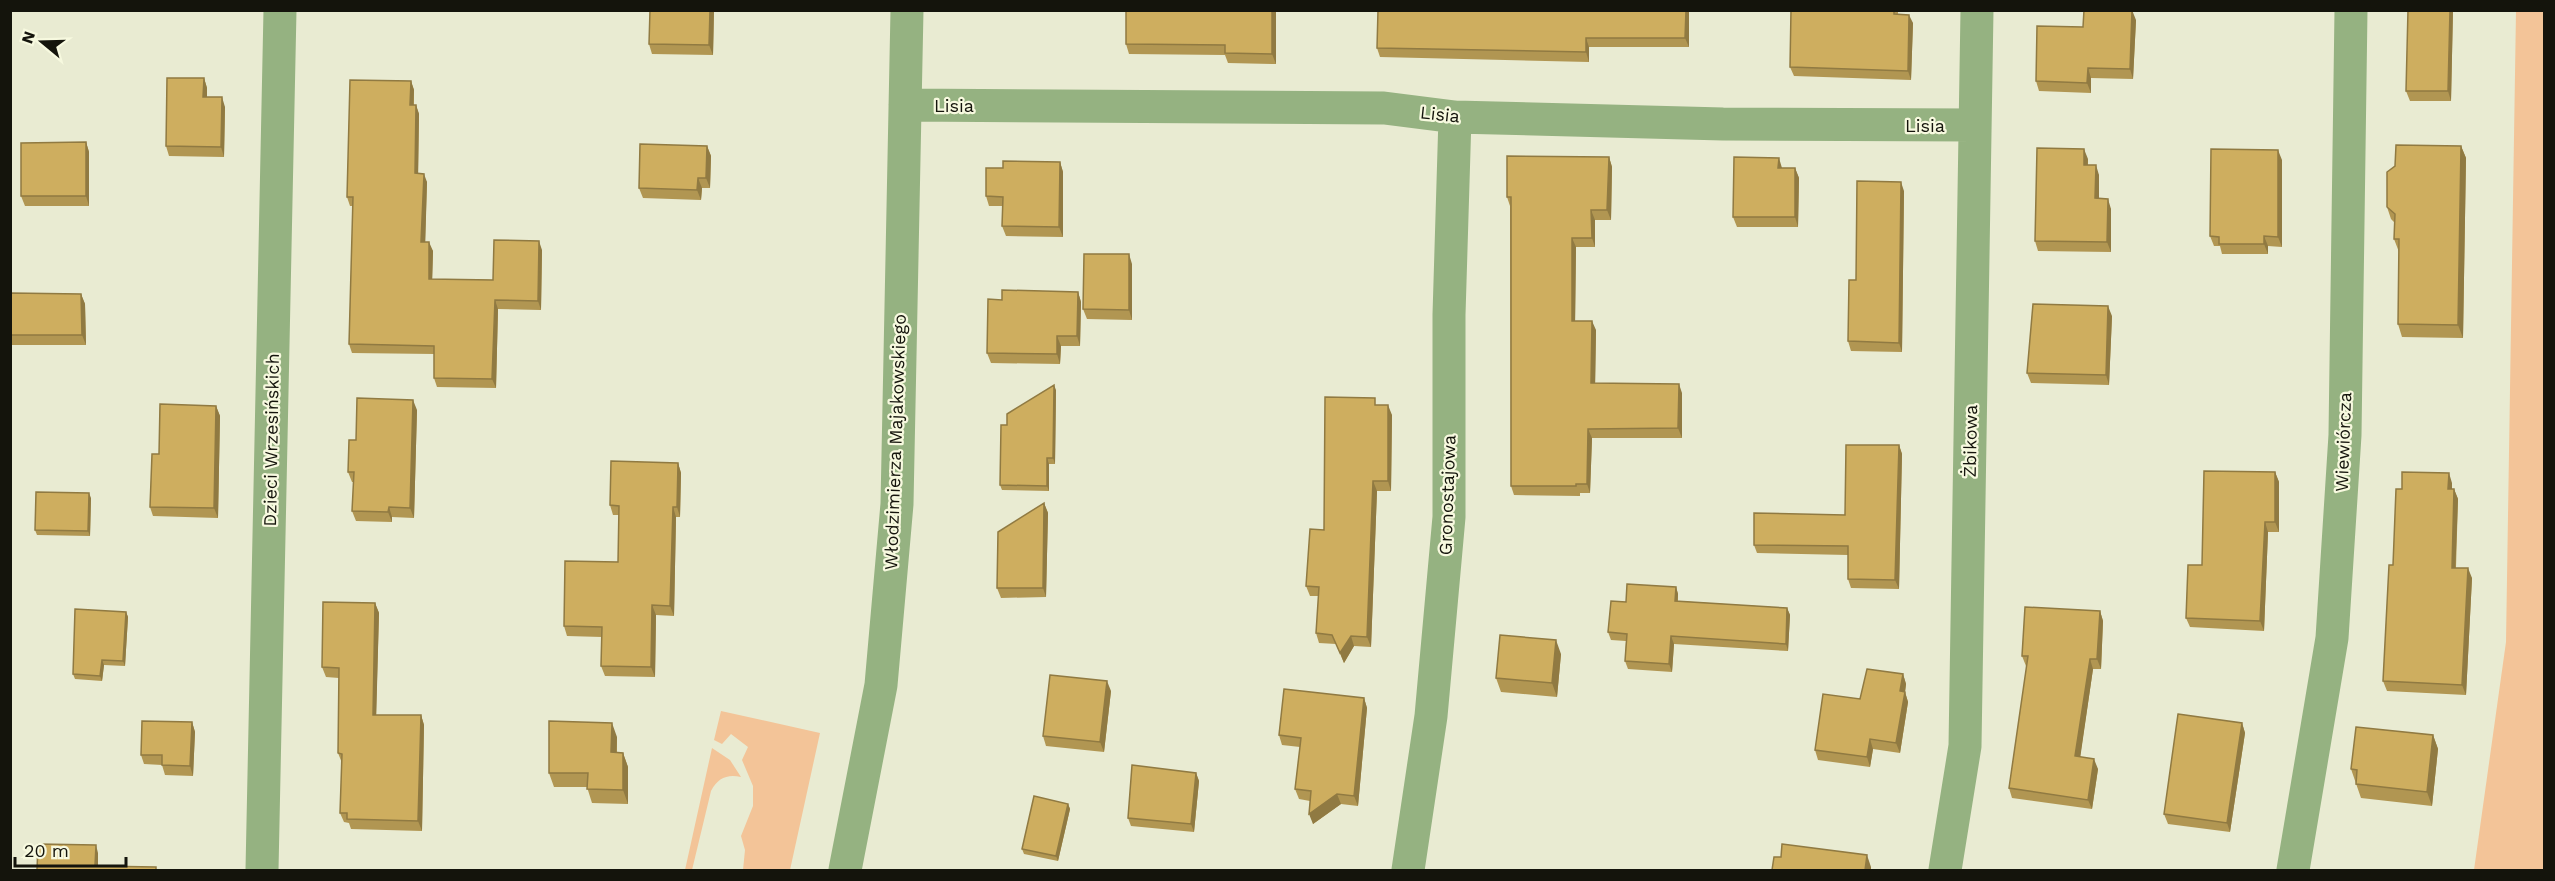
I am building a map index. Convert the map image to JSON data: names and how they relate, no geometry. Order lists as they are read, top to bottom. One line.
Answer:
{"streets":{"street":["Lisia","Dzieci Wrzesińskich","Żbikowa","Włodzimierza Majakowskiego","Wiewiórcza","Gronostajowa"]},"crossings":[["Lisia","Żbikowa"],["Lisia","Włodzimierza Majakowskiego"],["Lisia","Gronostajowa"]],"scale_bar":"20 m","north":"left"}
